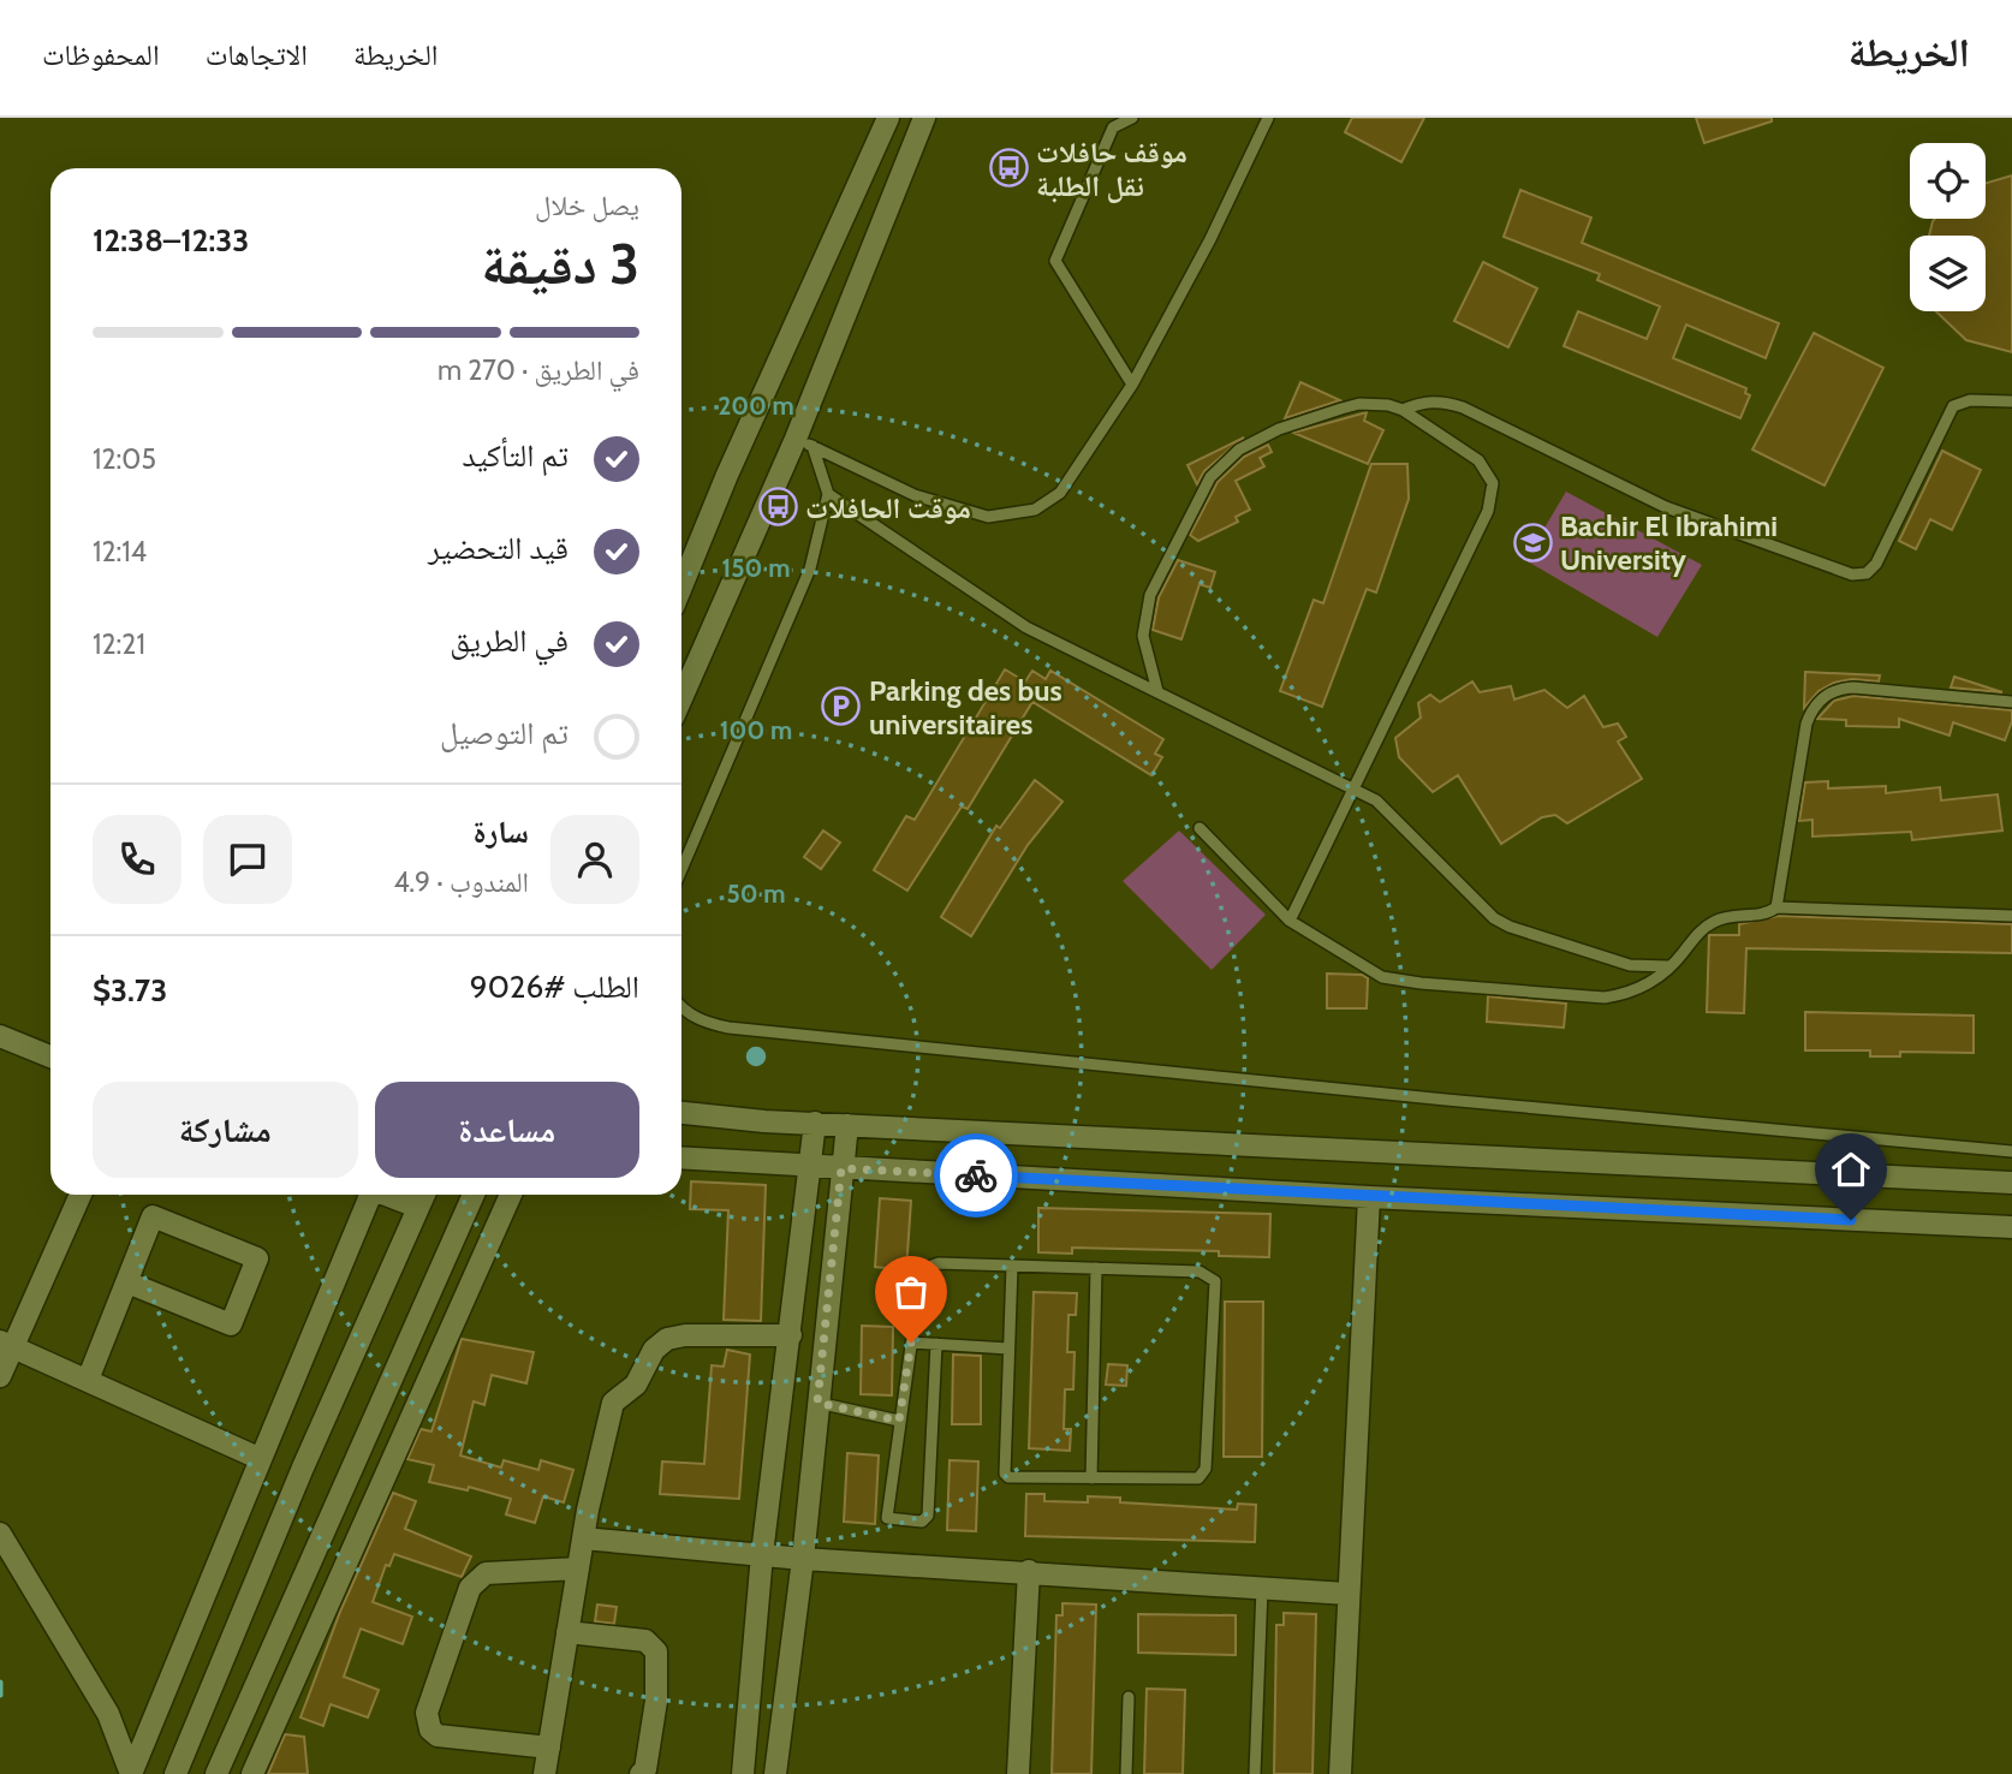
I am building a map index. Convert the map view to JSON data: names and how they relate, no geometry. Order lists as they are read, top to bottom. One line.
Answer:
{"places":{"bus stop":["موقف حافلات نقل الطلبة","موقت الحافلات"],"school or university":["Bachir El Ibrahimi University"],"parking":["Parking des bus universitaires"]},"page":{"header":"الخريطة","nav":["الخريطة","الاتجاهات","المحفوظات"],"heading":["3 دقيقة","يصل خلال","12:33–12:38"],"panel":["سارة","المندوب · 4.9","الطلب #9026","$3.73"],"bar":"في الطريق · 270 m","list":[["تم التأكيد","12:05"],["قيد التحضير","12:14"],["في الطريق","12:21"],"تم التوصيل"],"buttons":["مساعدة","مشاركة"]},"rings":["200 m","150 m","100 m","50 m"]}
